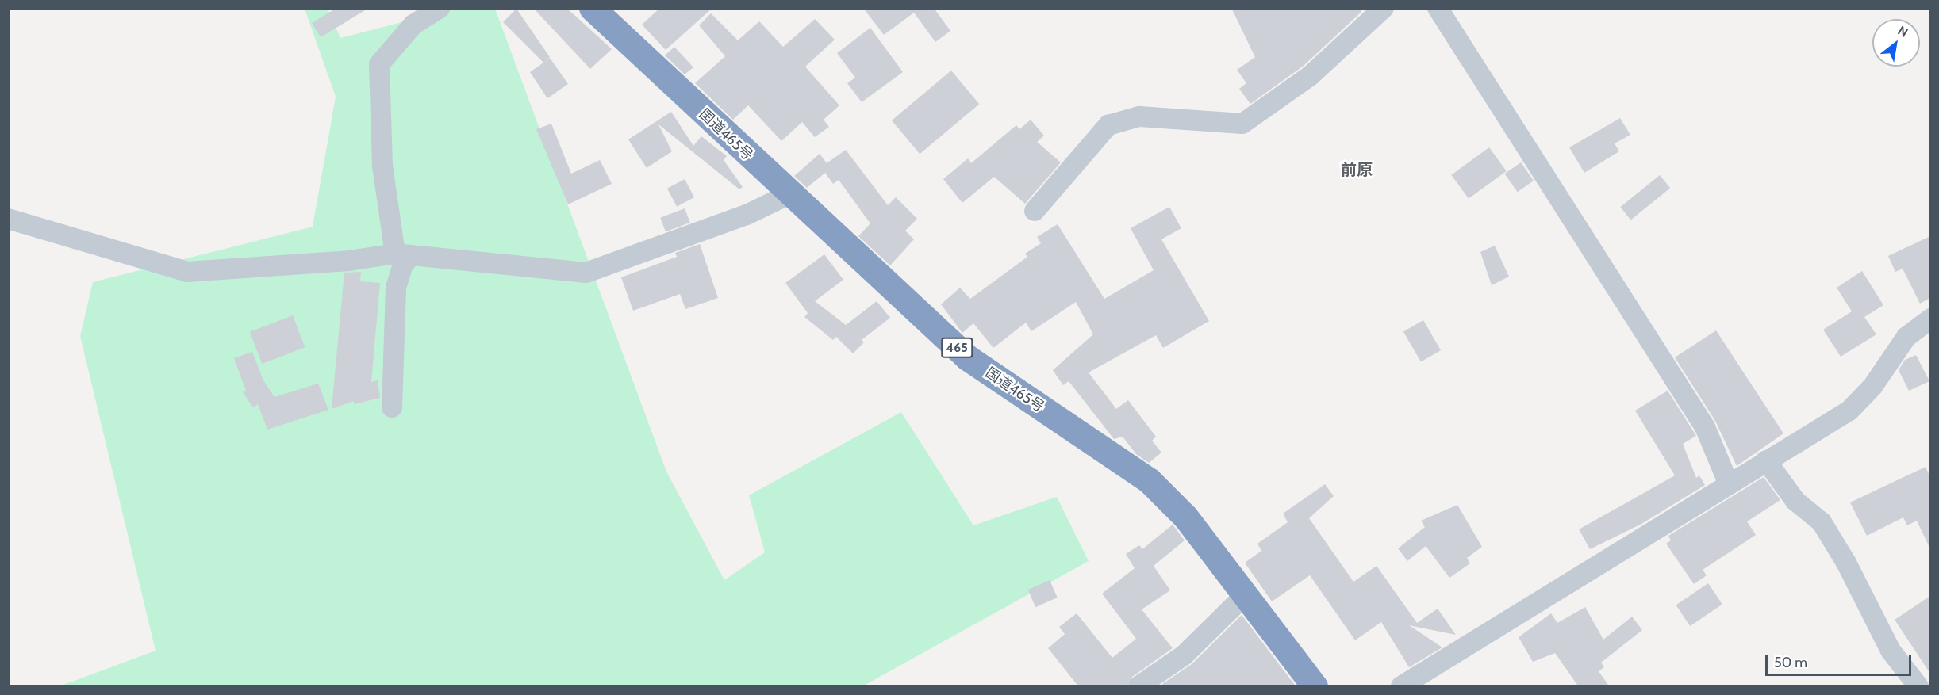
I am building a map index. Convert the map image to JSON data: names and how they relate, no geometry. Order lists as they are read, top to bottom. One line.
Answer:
{"streets":{"highway":["国道465号","465"]},"districts":["前原"],"scale_bar":"50 m","north":"top right"}
